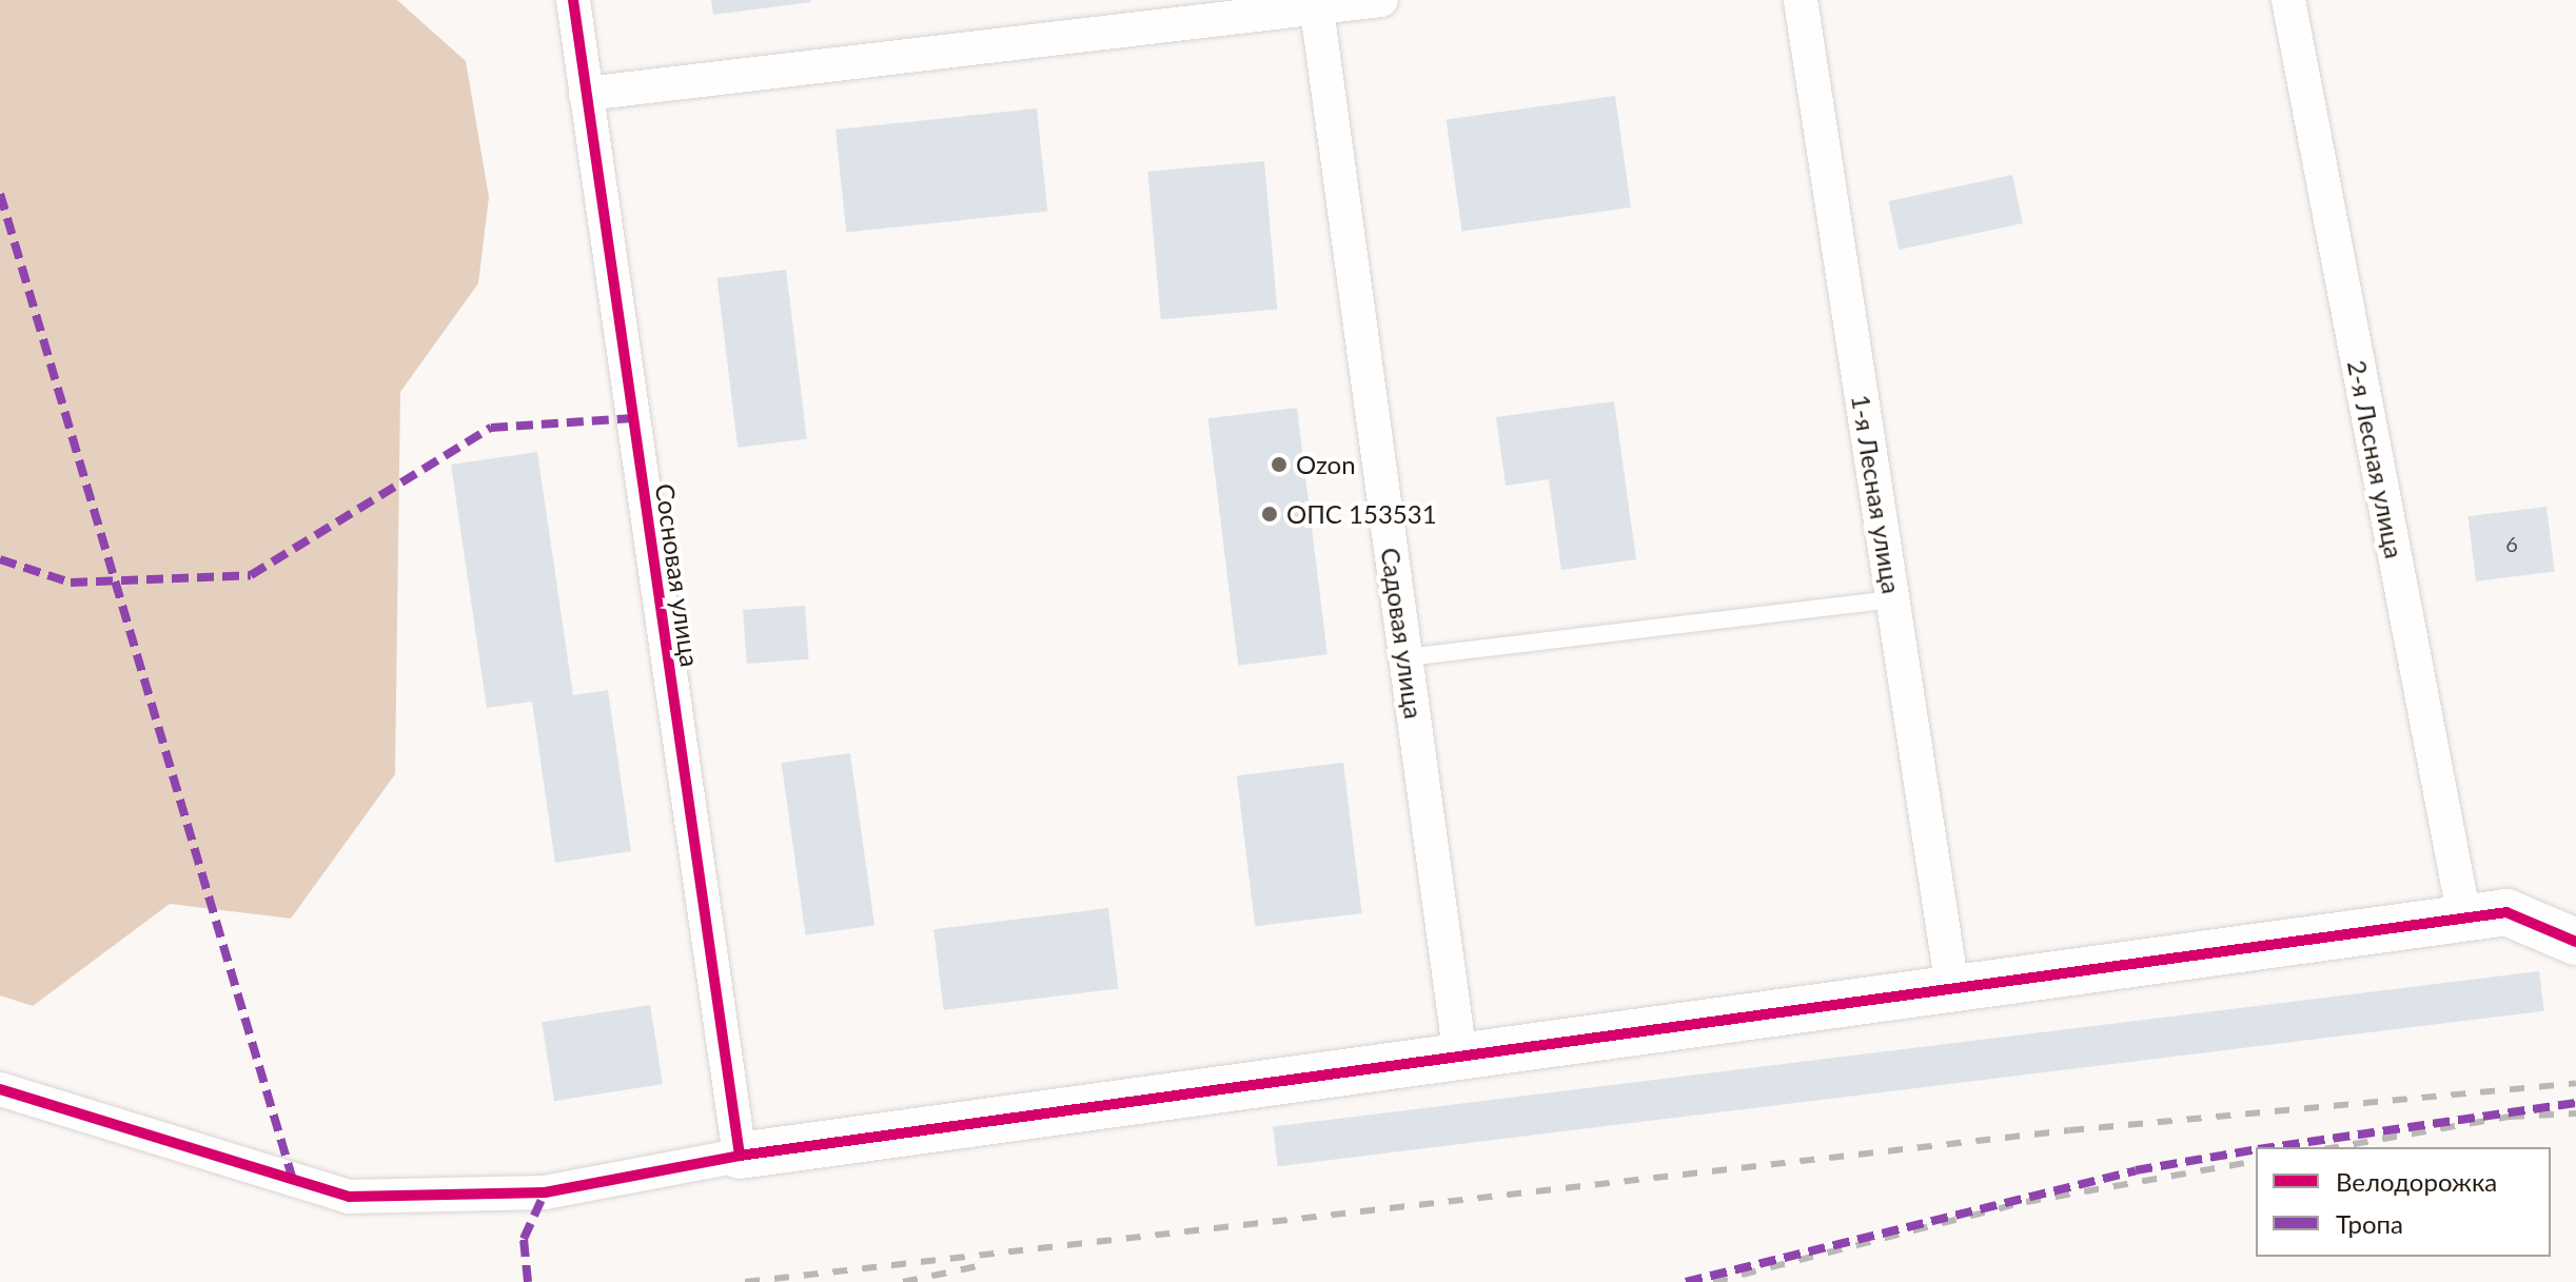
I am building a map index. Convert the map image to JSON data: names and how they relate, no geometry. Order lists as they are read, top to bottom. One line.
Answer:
{"streets":{"street":["2-я Лесная улица","1-я Лесная улица","Сосновая улица","Садовая улица"]},"places":["Ozon","ОПС 153531"],"house_numbers":["6"],"legend":["Велодорожка","Тропа"]}
